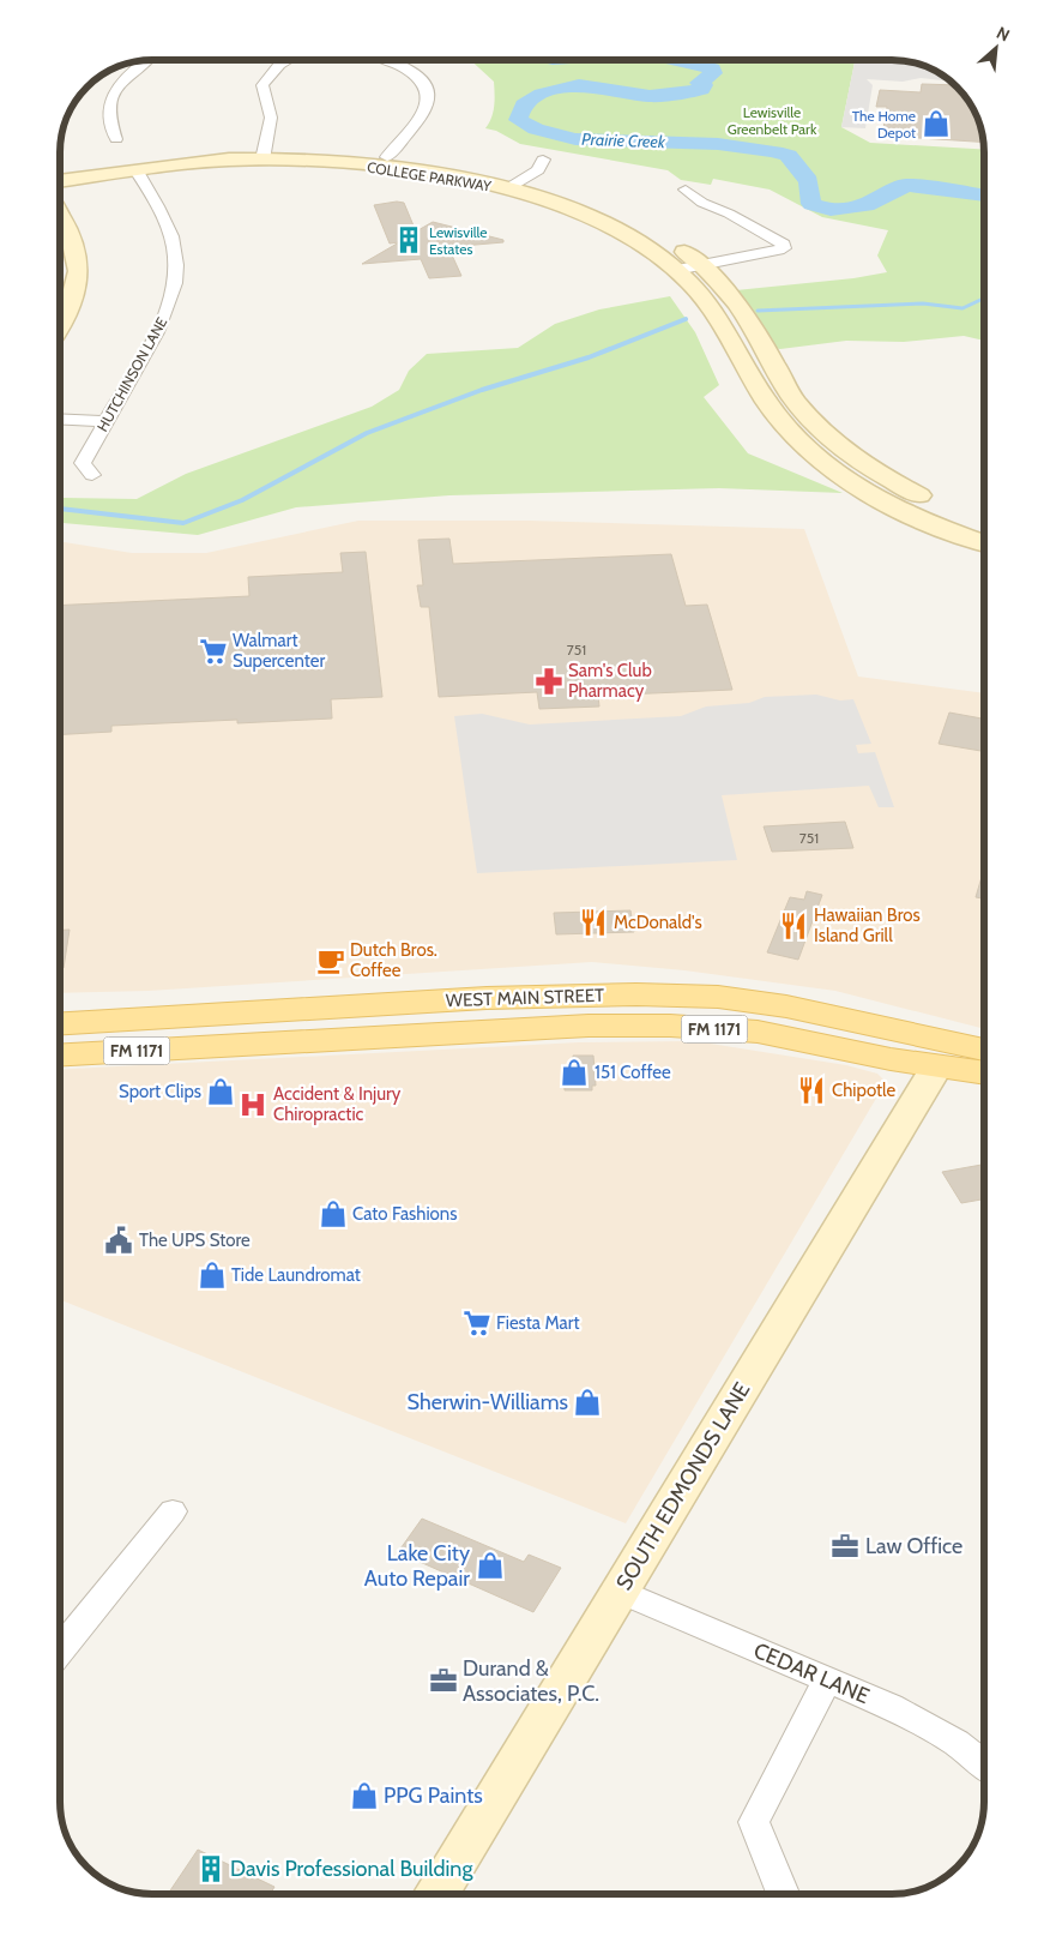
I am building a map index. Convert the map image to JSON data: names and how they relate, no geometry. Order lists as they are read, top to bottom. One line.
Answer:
{"streets":{"main road":["WEST MAIN STREET","FM 1171"],"street":["COLLEGE PARKWAY","HUTCHINSON LANE","SOUTH EDMONDS LANE","CEDAR LANE"]},"crossings":[["COLLEGE PARKWAY","HUTCHINSON LANE"],["WEST MAIN STREET","SOUTH EDMONDS LANE"],["SOUTH EDMONDS LANE","CEDAR LANE"]],"water":["Prairie Creek"],"parks":["Lewisville Greenbelt Park"],"places":{"shop":["The Home Depot","151 Coffee","Sport Clips","Cato Fashions","Tide Laundromat","Sherwin-Williams","Lake City Auto Repair","PPG Paints"],"building":["Lewisville Estates","Davis Professional Building"],"supermarket":["Walmart Supercenter","Fiesta Mart"],"pharmacy":["Sam's Club Pharmacy"],"restaurant":["McDonald's","Hawaiian Bros Island Grill","Chipotle"],"cafe":["Dutch Bros. Coffee"],"hospital":["Accident & Injury Chiropractic"],"public building":["The UPS Store"],"office":["Law Office","Durand & Associates, P.C."]},"house_numbers":["751","751"],"north":"top right"}
